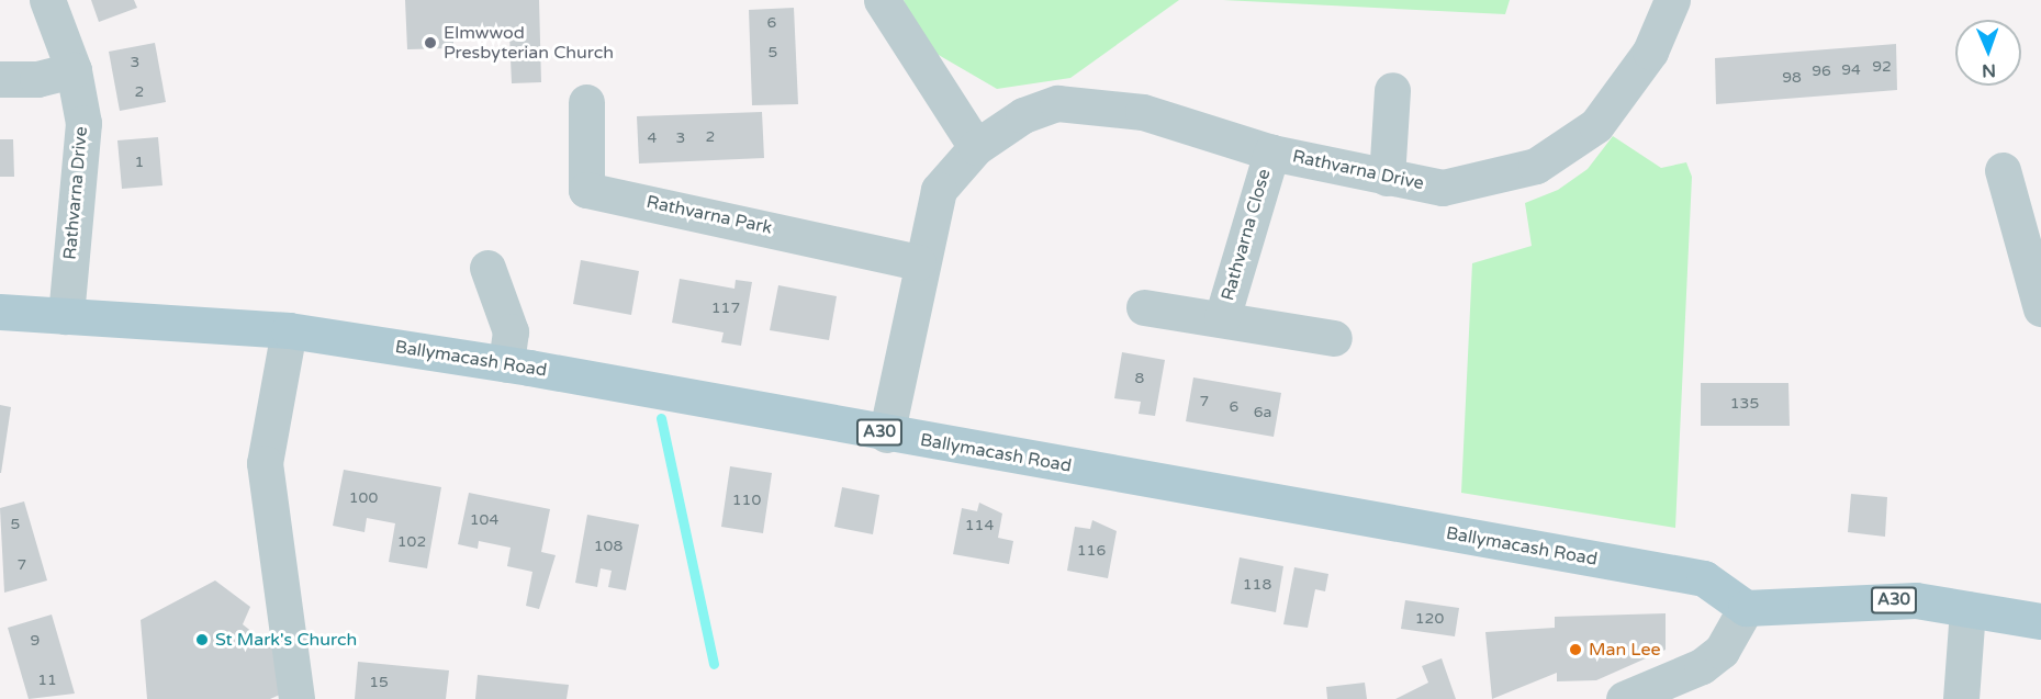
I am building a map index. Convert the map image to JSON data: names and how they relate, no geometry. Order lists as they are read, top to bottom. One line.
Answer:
{"streets":{"main road":["Ballymacash Road","A30"],"street":["Rathvarna Drive","Rathvarna Park","Rathvarna Close"]},"crossings":[["Rathvarna Drive","Rathvarna Close"],["Rathvarna Drive","Ballymacash Road"],["Ballymacash Road","A30"]],"places":["Elmwwod Presbyterian Church","St Mark's Church","Man Lee"],"house_numbers":["6","5","3","92","94","96","98","2","2","4","3","1","117","8","7","135","6","6a","100","110","104","5","114","102","108","116","7","118","120","9","11","15"],"north":"bottom"}
